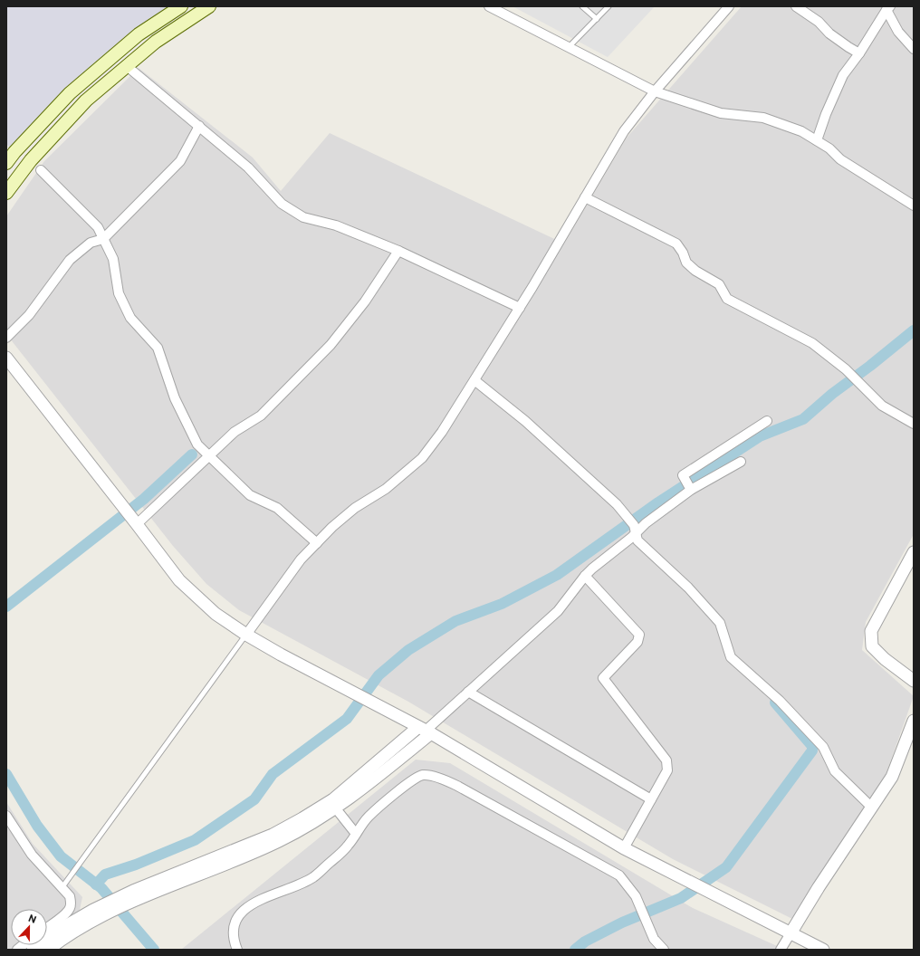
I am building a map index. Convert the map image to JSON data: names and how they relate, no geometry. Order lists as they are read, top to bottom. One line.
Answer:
{"north":"top"}
